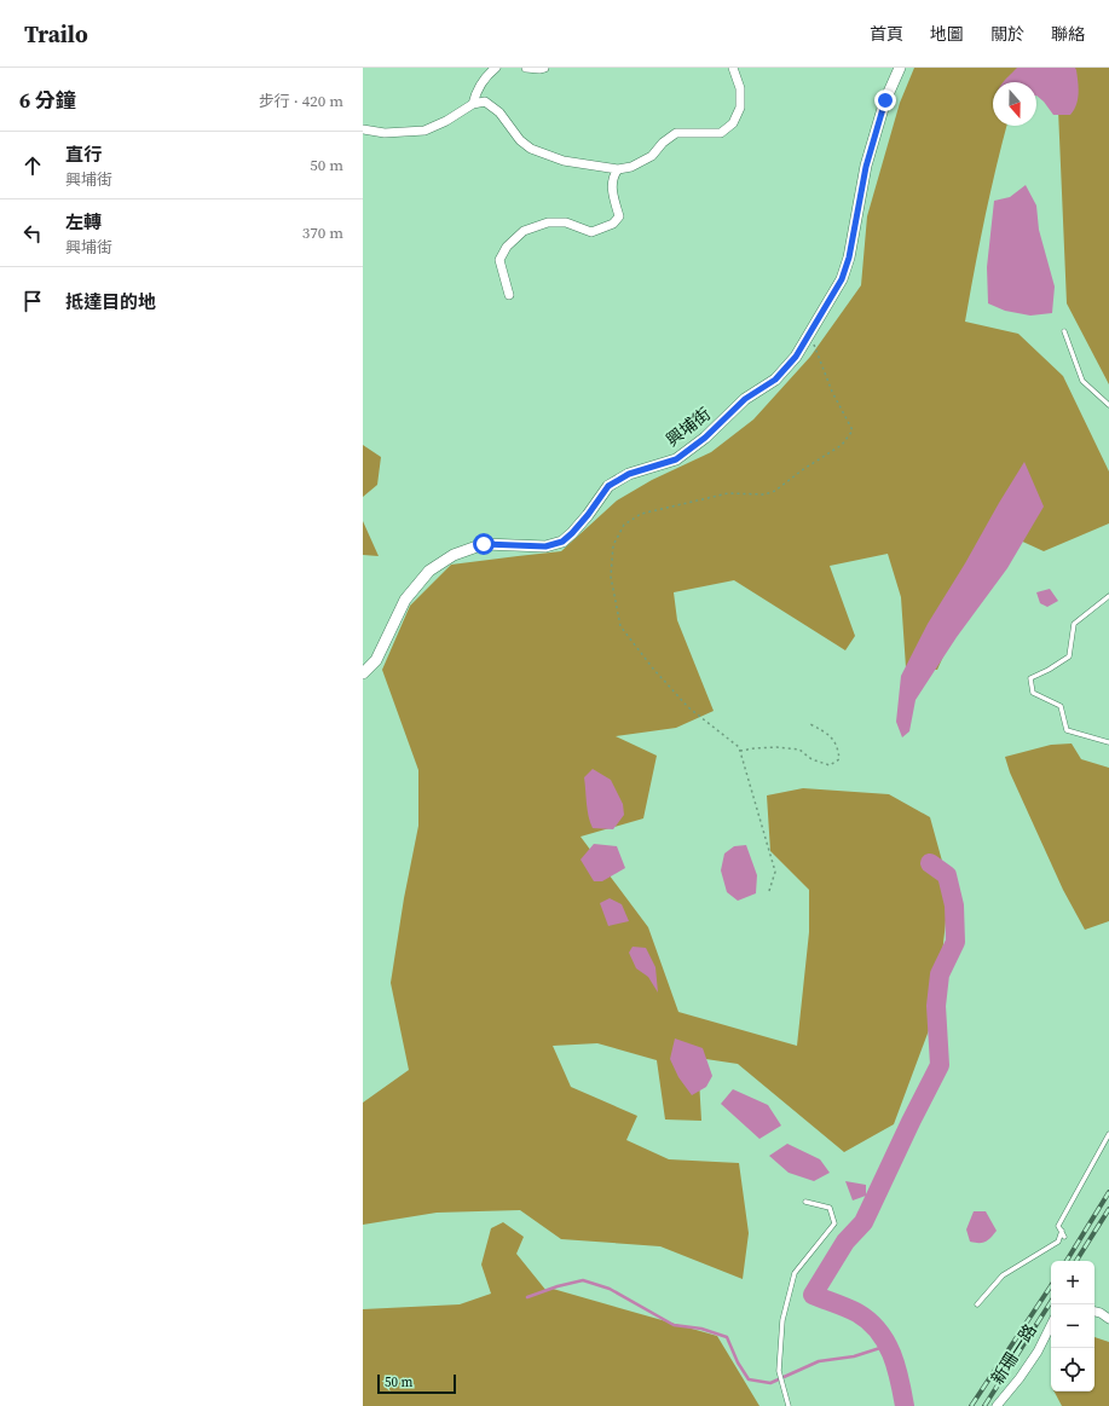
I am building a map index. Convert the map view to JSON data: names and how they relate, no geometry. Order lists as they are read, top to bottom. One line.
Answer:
{"streets":{"street":["興埔街","新珊一路"]},"scale_bar":"50 m","north":"bottom","page":{"header":"Trailo","nav":["首頁","地圖","關於","聯絡"],"heading":["6 分鐘","步行 · 420 m"],"list":[["直行","興埔街","50 m"],["左轉","興埔街","370 m"],"抵達目的地"],"map_buttons":["+","−"],"scale":"50 m"}}
